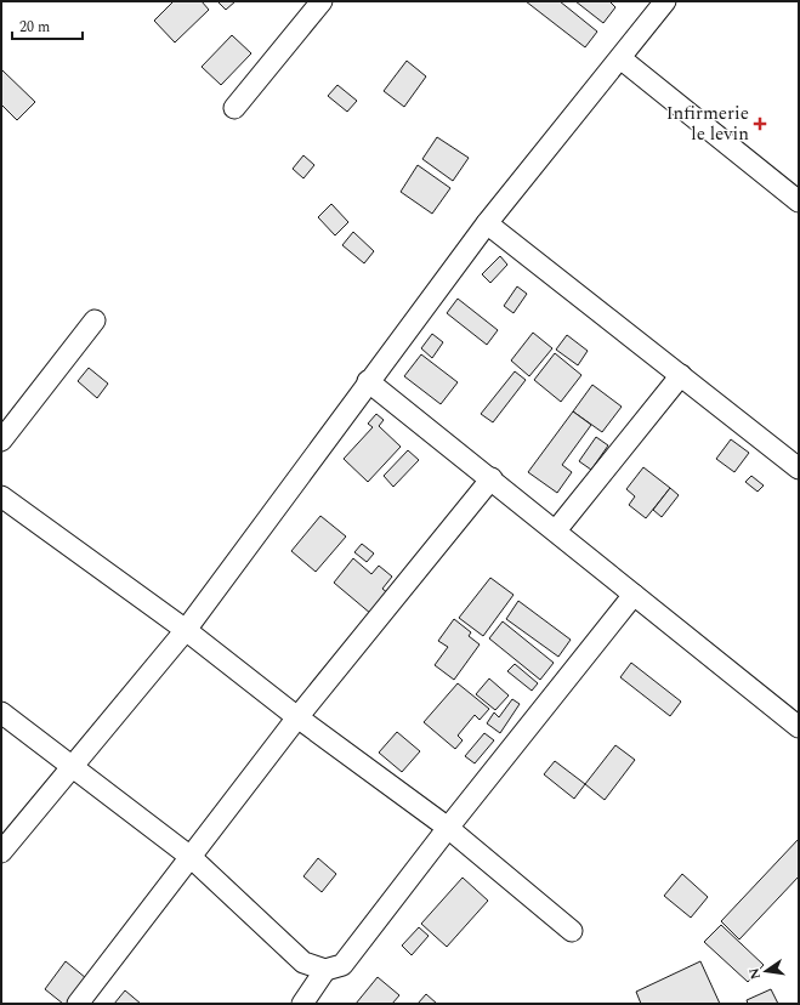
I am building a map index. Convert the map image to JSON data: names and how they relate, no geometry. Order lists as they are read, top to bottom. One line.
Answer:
{"places":{"health":["Infirmerie le levin"]},"scale_bar":"20 m","north":"left"}
